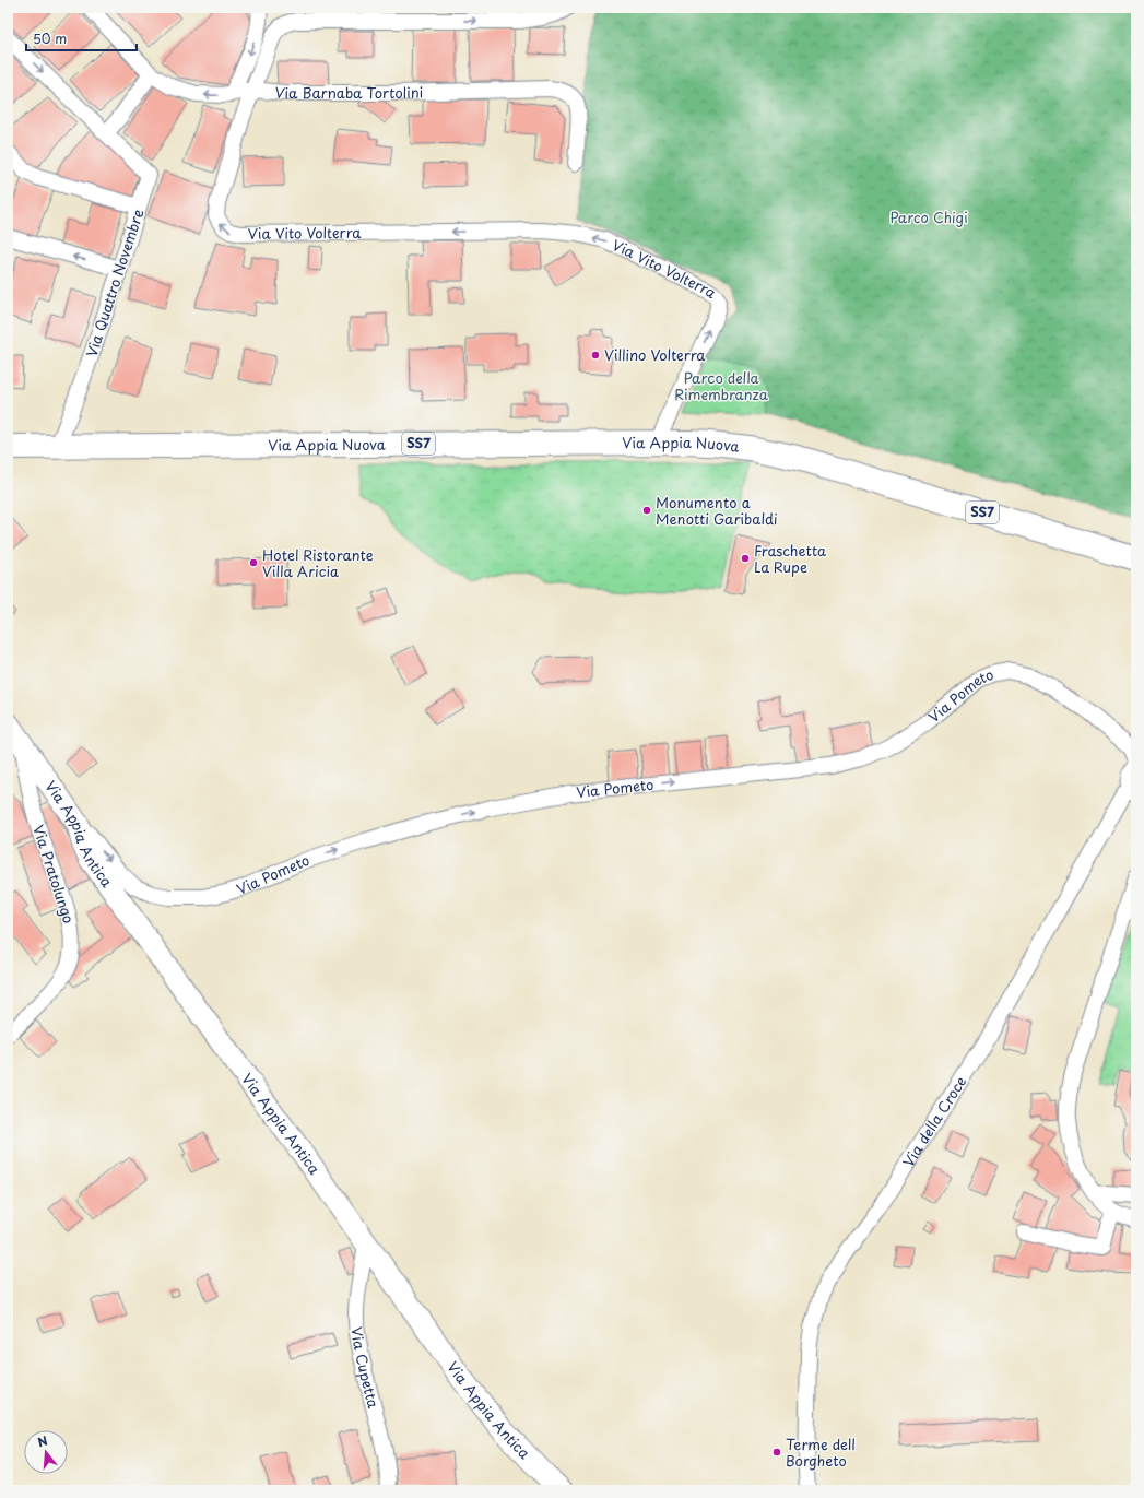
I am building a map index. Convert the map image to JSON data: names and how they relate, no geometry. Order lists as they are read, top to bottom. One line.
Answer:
{"streets":{"main road":["SS7","Via Appia Nuova"],"street":["Via Barnaba Tortolini","Via Vito Volterra","Via Quattro Novembre","Via Pometo","Via Appia Antica","Via Pratolungo","Via della Croce","Via Cupetta"]},"crossings":[["Via Barnaba Tortolini","Via Vito Volterra"],["Via Vito Volterra","Via Appia Nuova"],["Via Quattro Novembre","Via Appia Nuova"],["Via Pometo","Via Appia Antica"],["Via Appia Antica","Via Pratolungo"],["Via Appia Antica","Via Cupetta"]],"one_way":["Via Pometo"],"parks":["Parco Chigi","Parco della Rimembranza"],"places":["Villino Volterra","Monumento a Menotti Garibaldi","Fraschetta La Rupe","Hotel Ristorante Villa Aricia","Terme dell Borgheto"],"scale_bar":"50 m","north":"top"}
